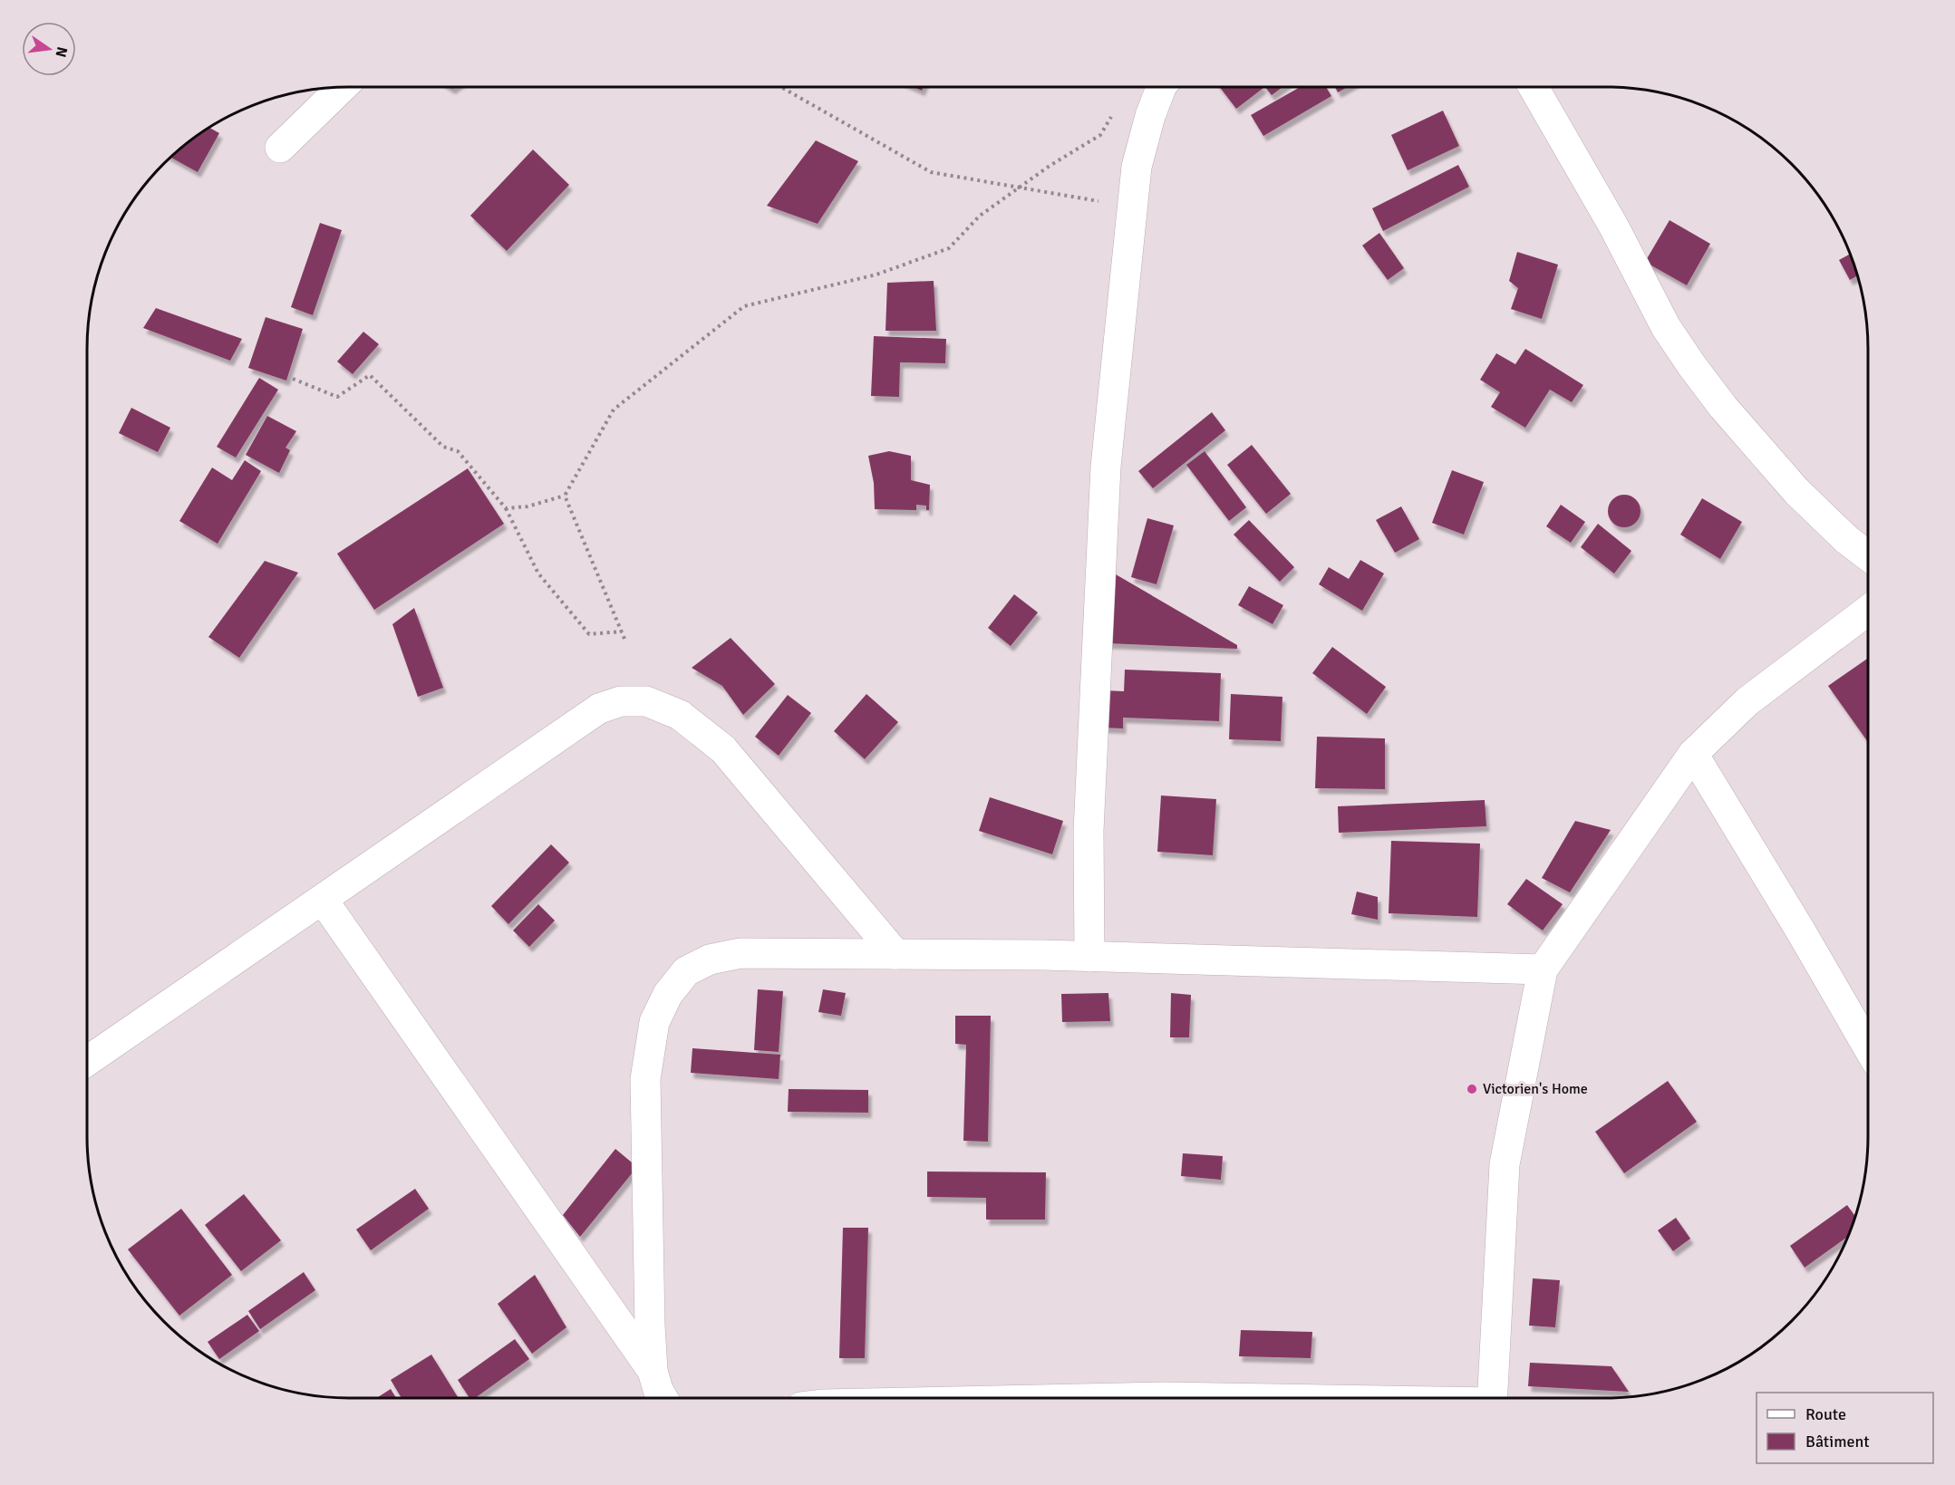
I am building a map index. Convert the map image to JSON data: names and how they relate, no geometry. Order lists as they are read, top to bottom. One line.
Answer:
{"places":["Victorien's Home"],"legend":["Route","Bâtiment"],"north":"right"}
